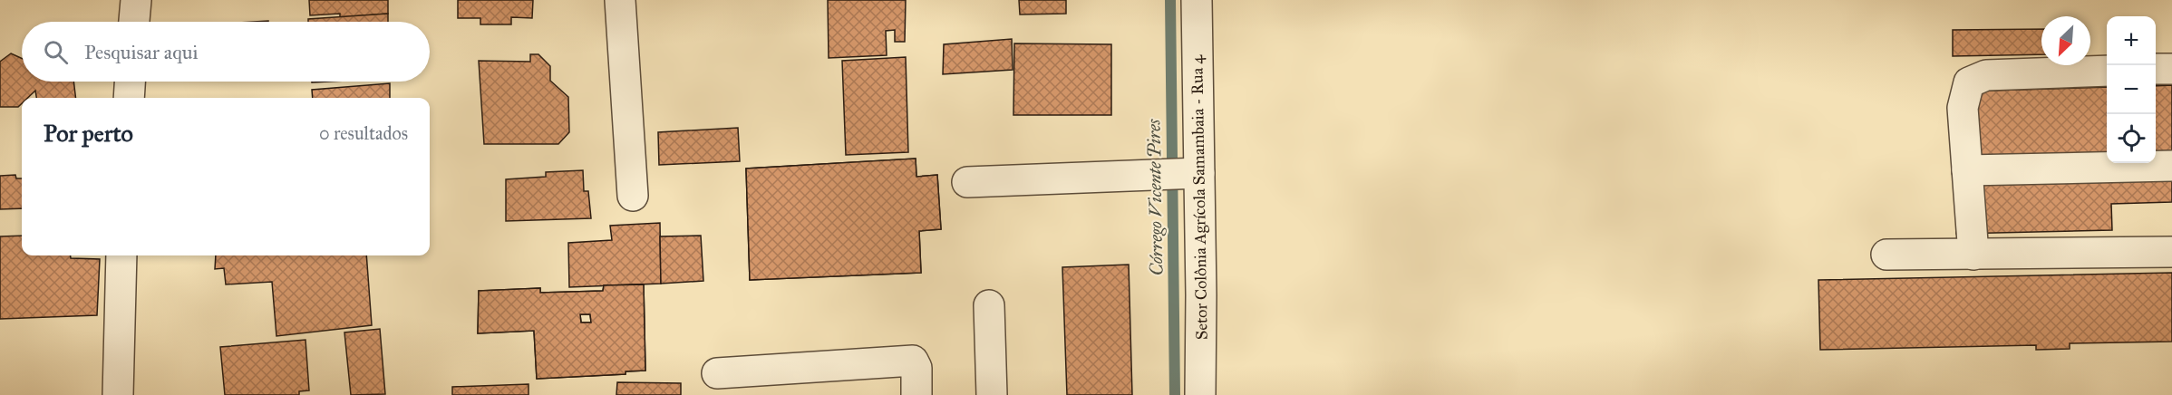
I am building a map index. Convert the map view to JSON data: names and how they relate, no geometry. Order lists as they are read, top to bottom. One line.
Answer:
{"streets":{"street":["Setor Colônia Agrícola Samambaia - Rua 4"]},"water":["Córrego Vicente Pires"],"north":"bottom left","page":{"map_buttons":["+","−"],"search":"Pesquisar aqui","heading":["Por perto","0 resultados"]}}
